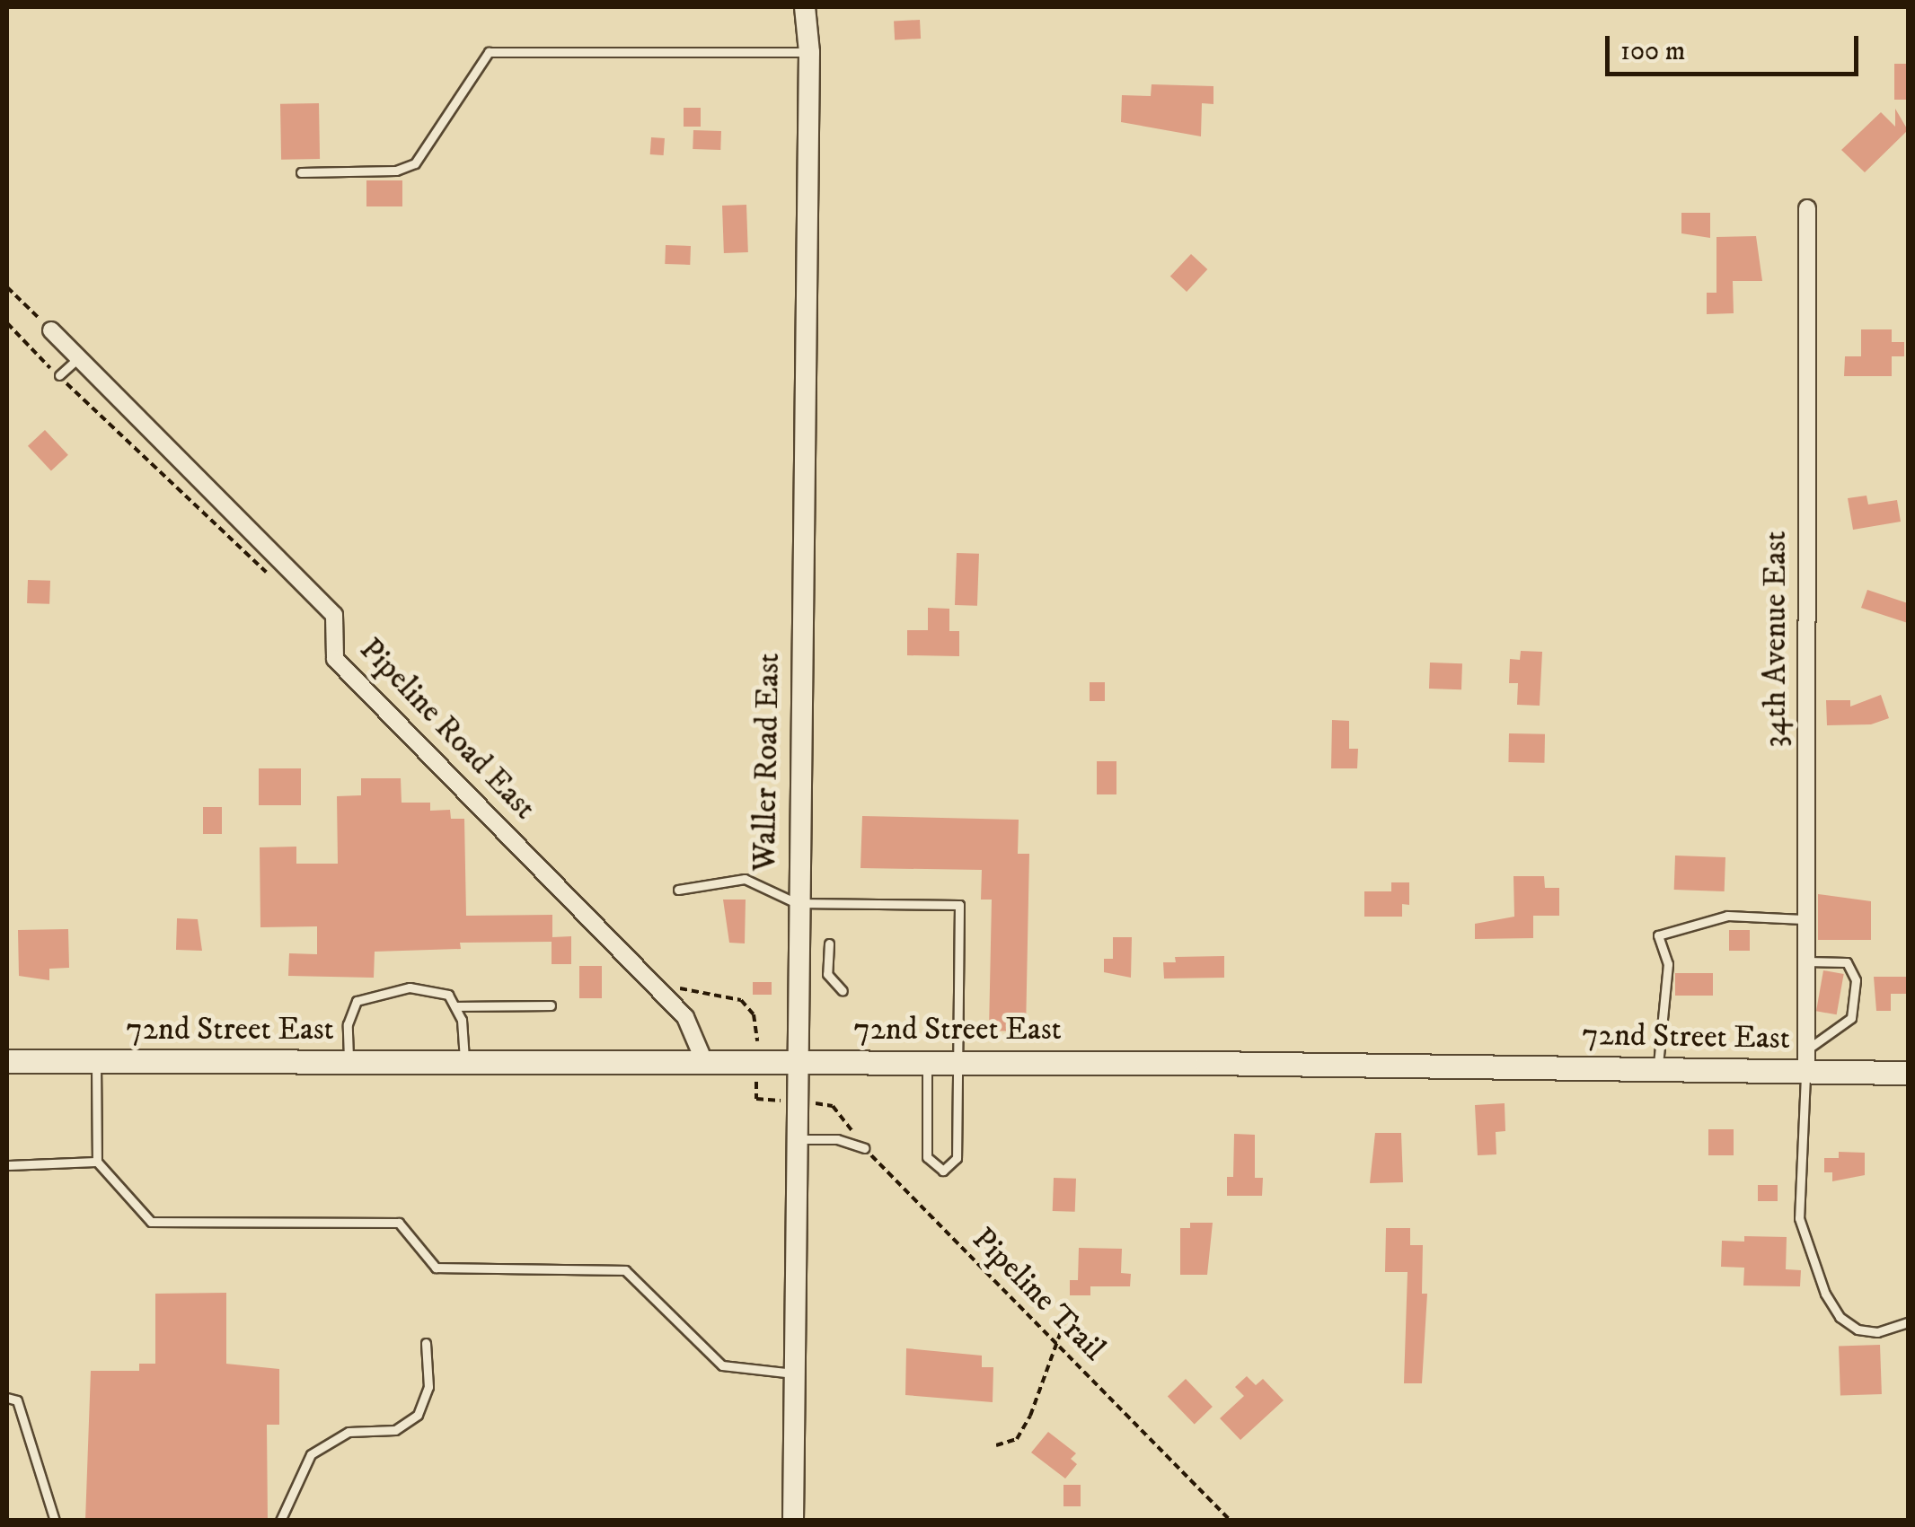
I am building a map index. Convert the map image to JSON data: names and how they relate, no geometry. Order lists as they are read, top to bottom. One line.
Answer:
{"streets":{"main road":["72nd Street East"],"street":["34th Avenue East","Pipeline Road East","Waller Road East"],"path":["Pipeline Trail"]},"crossings":[["34th Avenue East","72nd Street East"],["Pipeline Road East","72nd Street East"],["Waller Road East","72nd Street East"]],"scale_bar":"100 m"}
